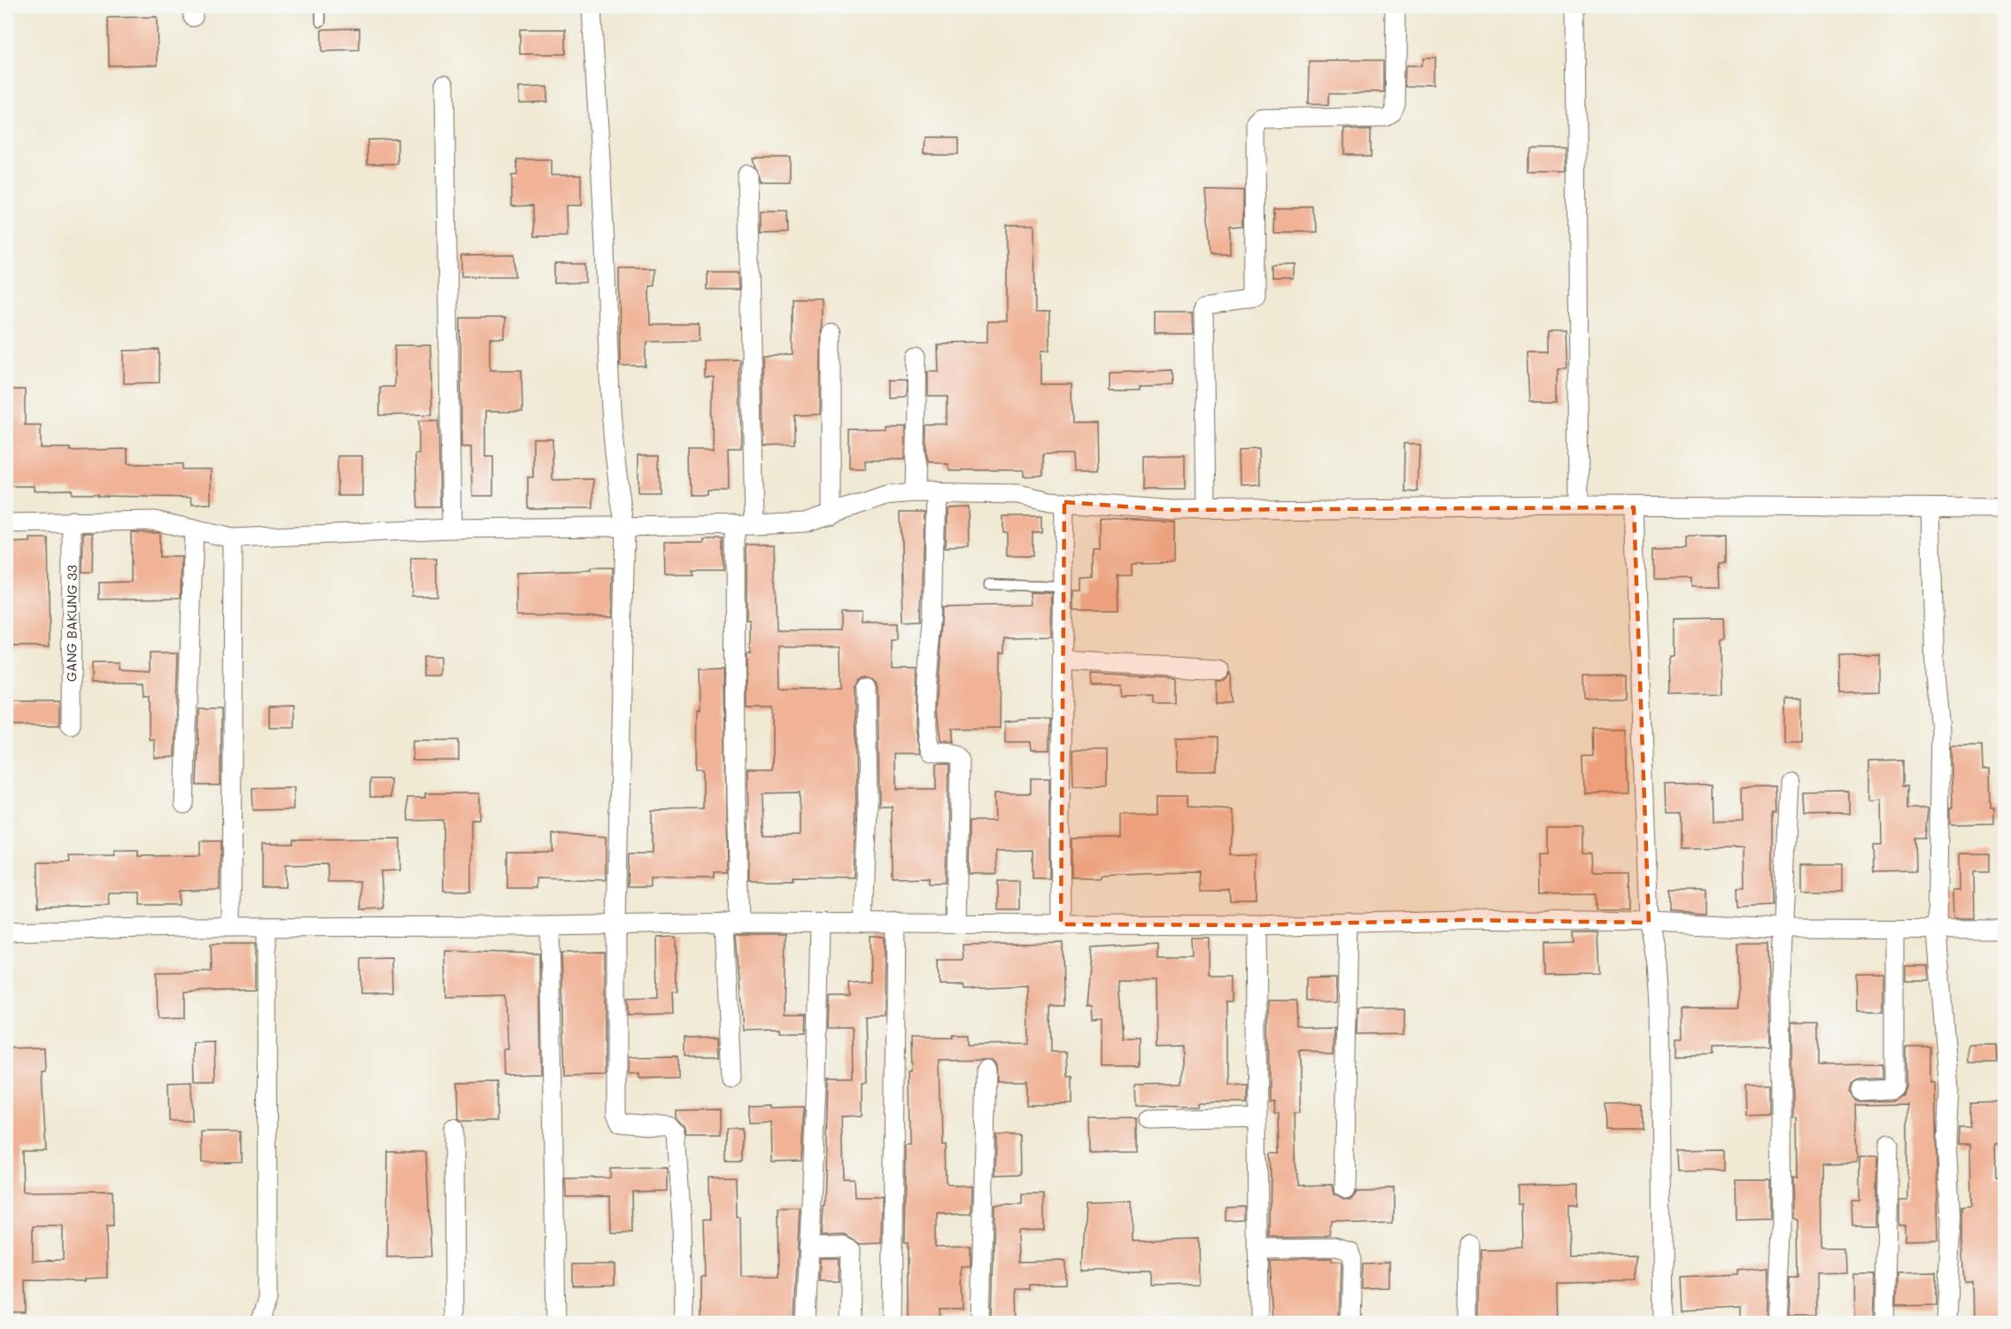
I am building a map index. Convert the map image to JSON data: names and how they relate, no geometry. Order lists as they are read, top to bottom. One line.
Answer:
{"streets":{"street":["GANG BAKUNG 33"]}}
